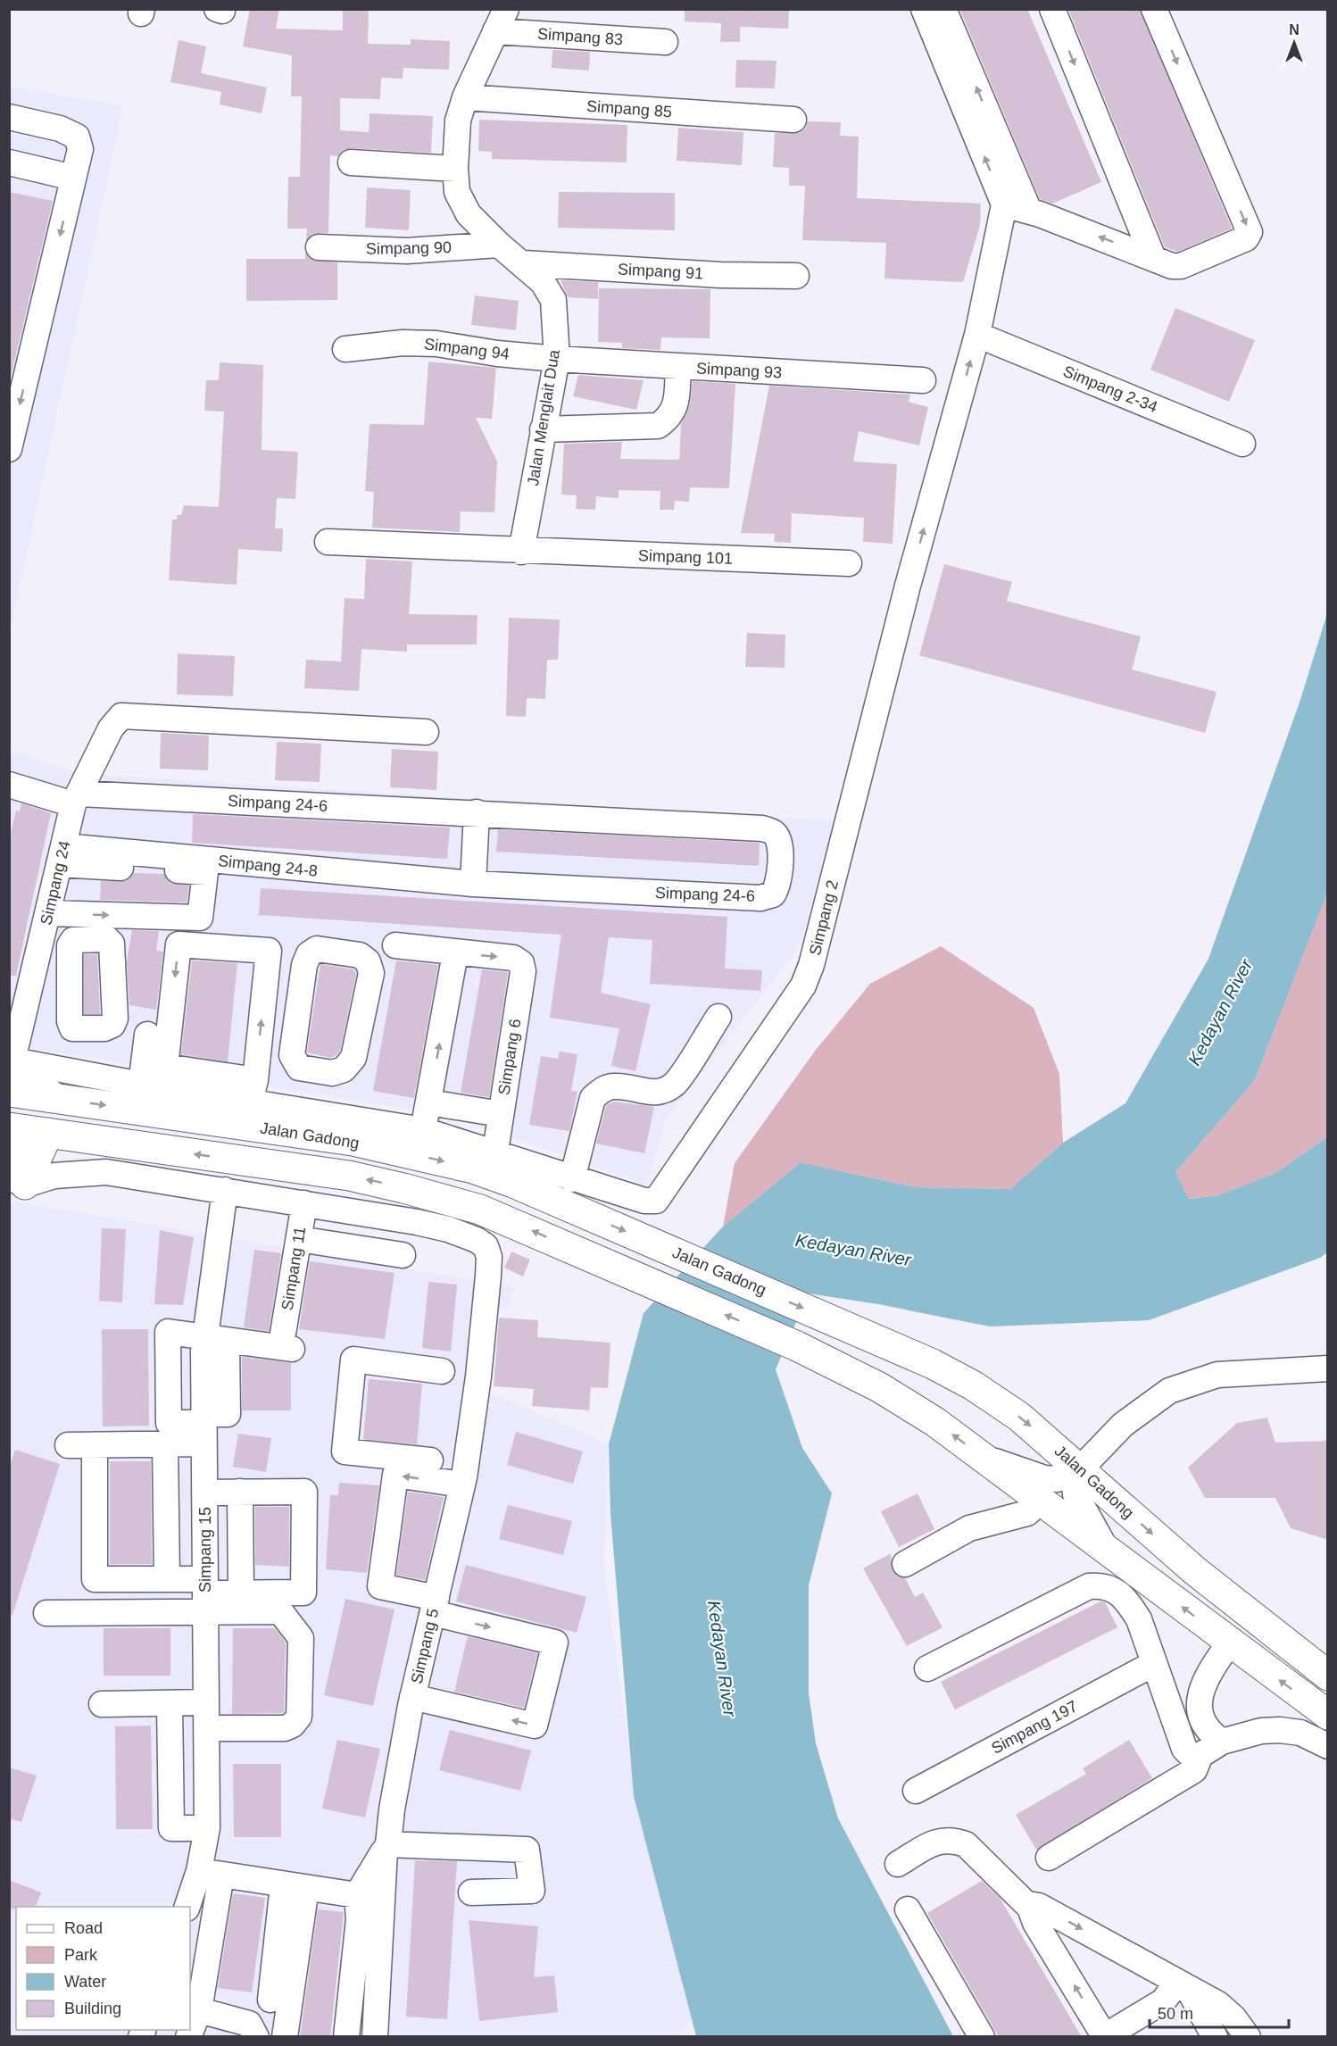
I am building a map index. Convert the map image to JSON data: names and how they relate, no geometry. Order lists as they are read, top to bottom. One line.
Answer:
{"streets":{"main road":["Jalan Gadong"],"street":["Simpang 83","Simpang 85","Simpang 90","Simpang 91","Simpang 94","Simpang 93","Simpang 2-34","Jalan Menglait Dua","Simpang 101","Simpang 24-6","Simpang 24-8","Simpang 24","Simpang 2","Simpang 6","Simpang 11","Simpang 15","Simpang 5","Simpang 197"]},"crossings":[["Simpang 83","Jalan Menglait Dua"],["Simpang 85","Jalan Menglait Dua"],["Simpang 90","Jalan Menglait Dua"],["Simpang 91","Jalan Menglait Dua"],["Simpang 94","Simpang 93"],["Simpang 94","Jalan Menglait Dua"],["Simpang 93","Jalan Menglait Dua"],["Simpang 2-34","Simpang 2"],["Jalan Menglait Dua","Simpang 101"],["Simpang 24-6","Simpang 24-8"],["Simpang 24-6","Simpang 24"],["Simpang 24-8","Simpang 24"],["Simpang 2","Jalan Gadong"],["Simpang 11","Simpang 15"],["Simpang 11","Simpang 5"]],"one_way":["Simpang 2"],"water":["Kedayan River"],"legend":["Road","Park","Water","Building"],"scale_bar":"50 m","north":"top"}
